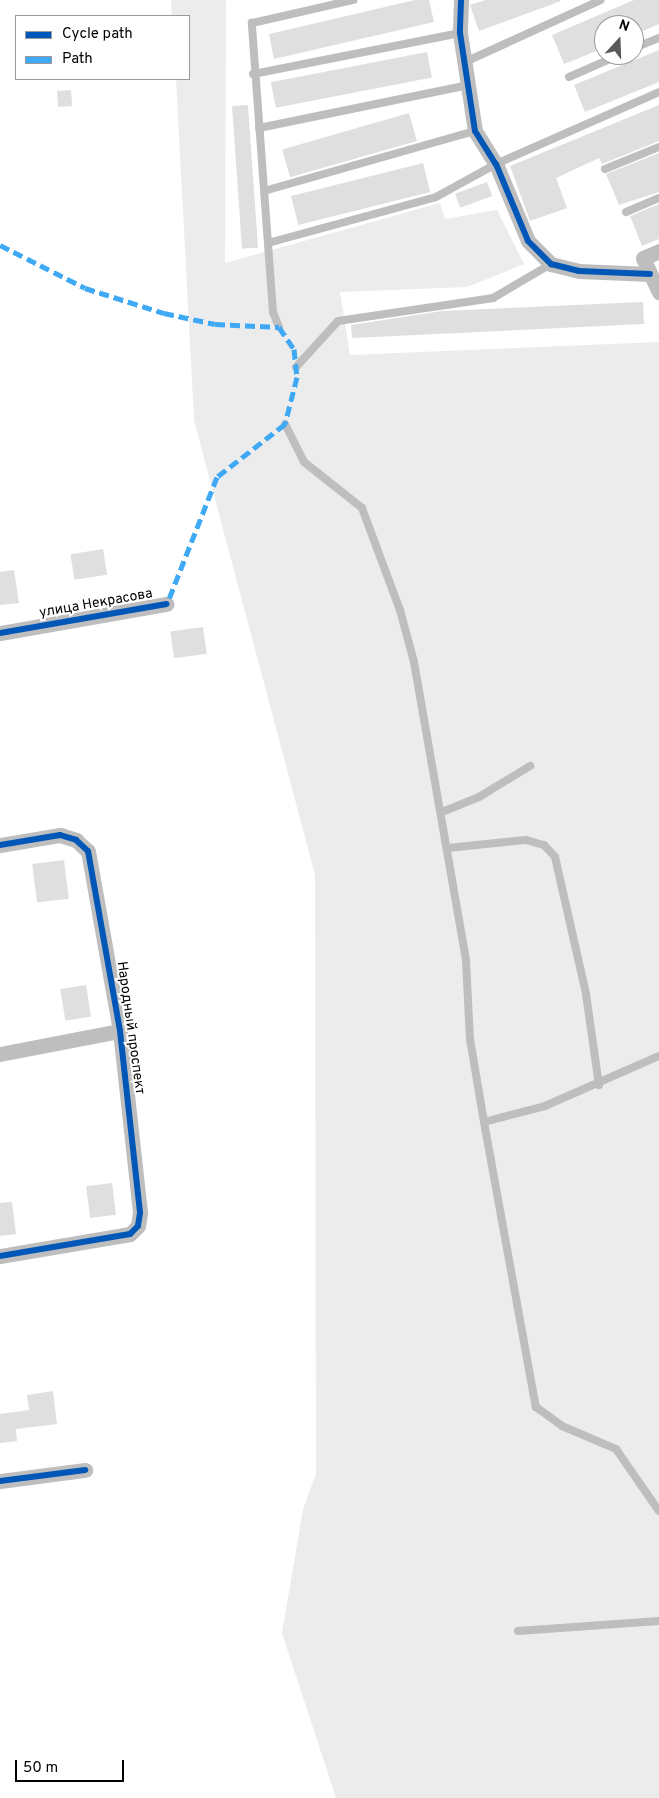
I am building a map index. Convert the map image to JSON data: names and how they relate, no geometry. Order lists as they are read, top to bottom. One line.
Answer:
{"streets":{"street":["улица Некрасова","Народный проспект"]},"legend":["Cycle path","Path"],"scale_bar":"50 m","north":"top"}
